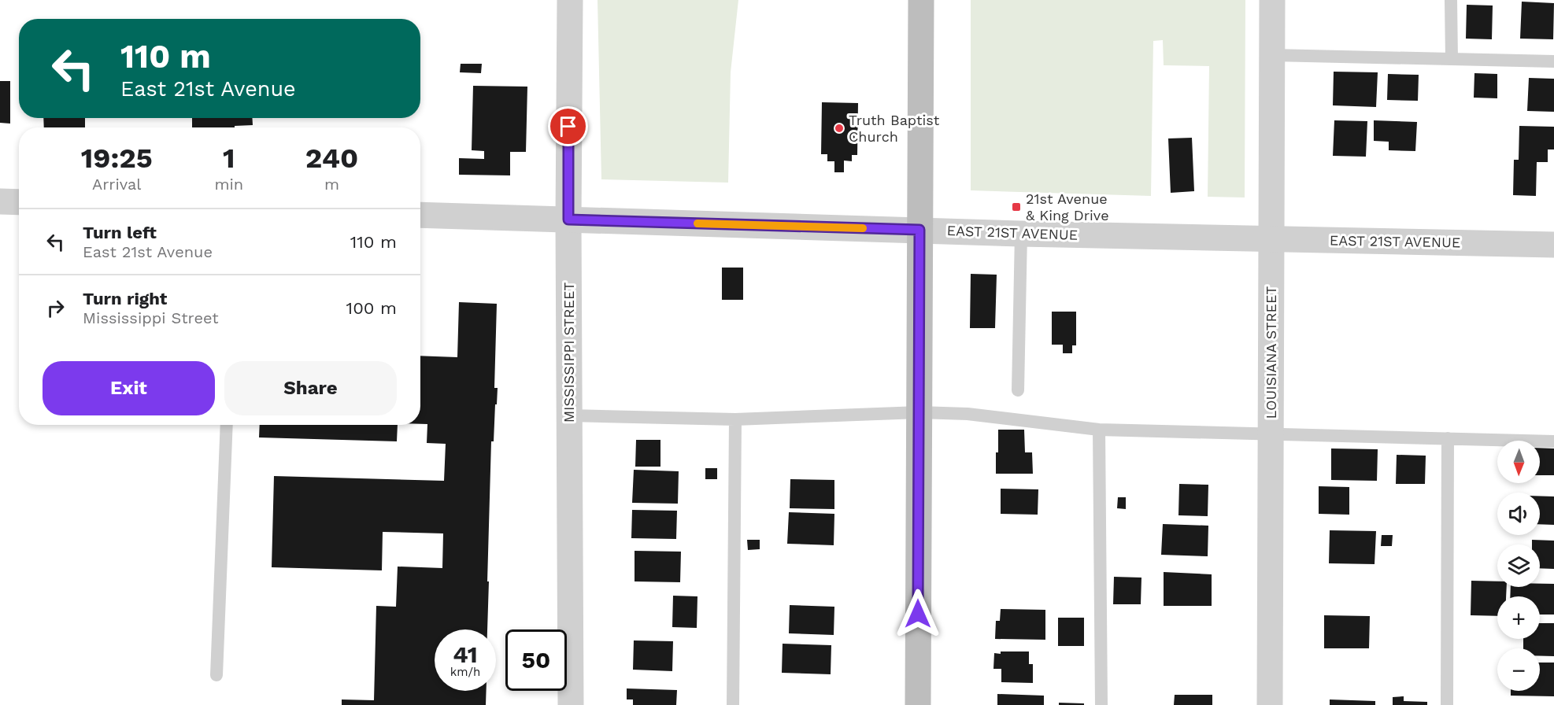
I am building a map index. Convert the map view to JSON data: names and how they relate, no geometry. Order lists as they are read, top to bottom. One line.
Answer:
{"streets":{"street":["EAST 21ST AVENUE","MISSISSIPPI STREET","LOUISIANA STREET"]},"crossings":[["EAST 21ST AVENUE","MISSISSIPPI STREET"],["EAST 21ST AVENUE","LOUISIANA STREET"]],"places":{"other":["Truth Baptist Church"],"transit":["21st Avenue & King Drive"]},"north":"bottom","page":{"turn":["110 m","East 21st Avenue"],"eta":["19:25","Arrival","1","min","240","m"],"list":[{"name":"Turn left","note":"East 21st Avenue","value":"110 m"},{"name":"Turn right","note":"Mississippi Street","value":"100 m"}],"buttons":["Exit","Share"],"map_buttons":["+","−"],"speed":"41 km/h","limit":"50"}}
